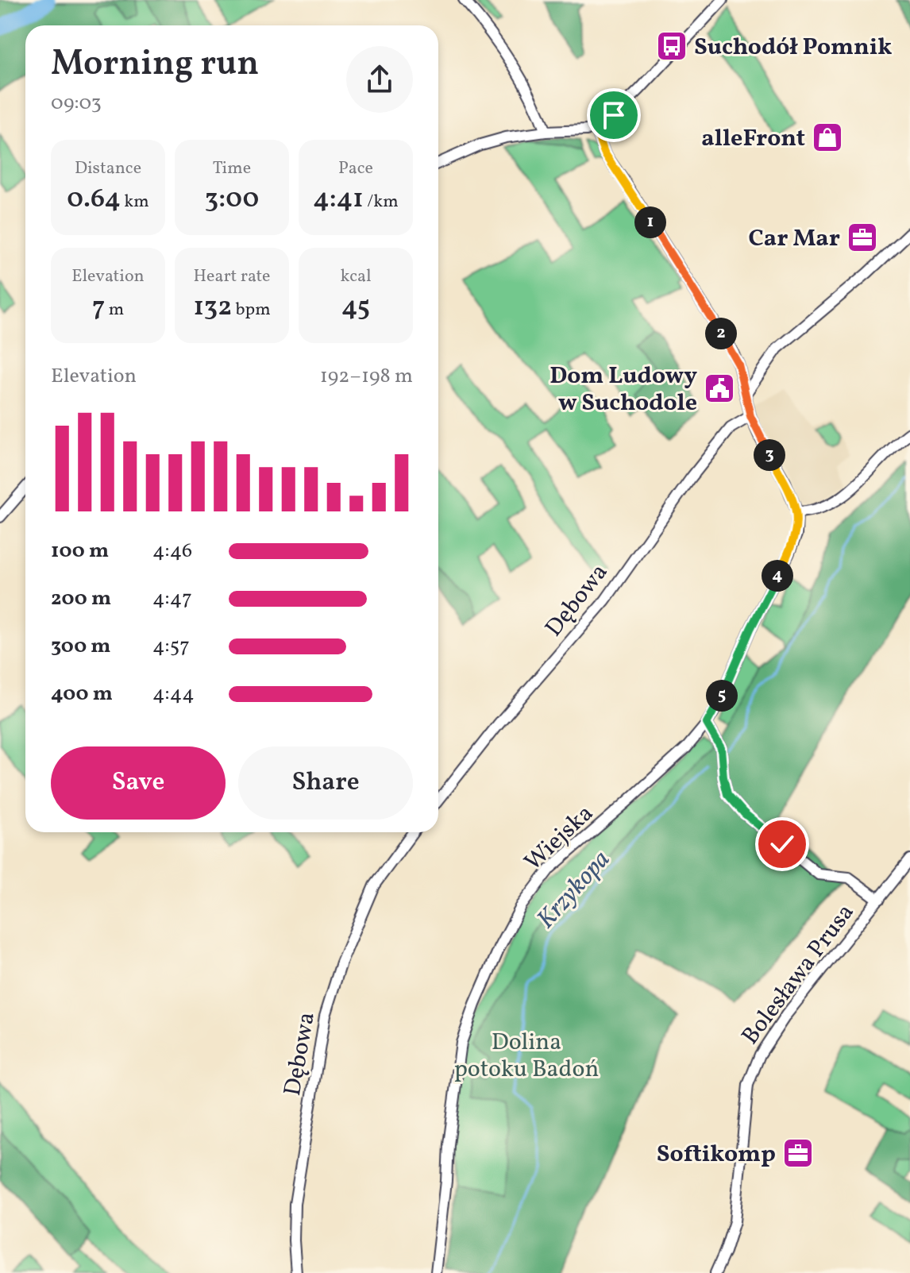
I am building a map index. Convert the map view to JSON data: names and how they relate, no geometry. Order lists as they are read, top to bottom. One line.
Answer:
{"streets":{"street":["Dębowa","Wiejska","Bolesława Prusa"]},"water":["Krzykopa"],"parks":["Dolina potoku Badoń"],"places":{"bus stop":["Suchodół Pomnik"],"shop":["alleFront"],"office":["Car Mar","Softikomp"],"public building":["Dom Ludowy w Suchodole"]},"page":{"heading":["Morning run","09:03"],"stats":[["Distance","0.64 km"],["Time","3:00"],["Pace","4:41 /km"],["Elevation","7 m"],["Heart rate","132 bpm"],["kcal","45"]],"pins":["1","2","3","4","5"],"chart":["Elevation","192–198 m"],"list":[{"name":"100 m","note":"4:46"},{"name":"200 m","note":"4:47"},{"name":"300 m","note":"4:57"},{"name":"400 m","note":"4:44"}],"buttons":["Save","Share"]}}
